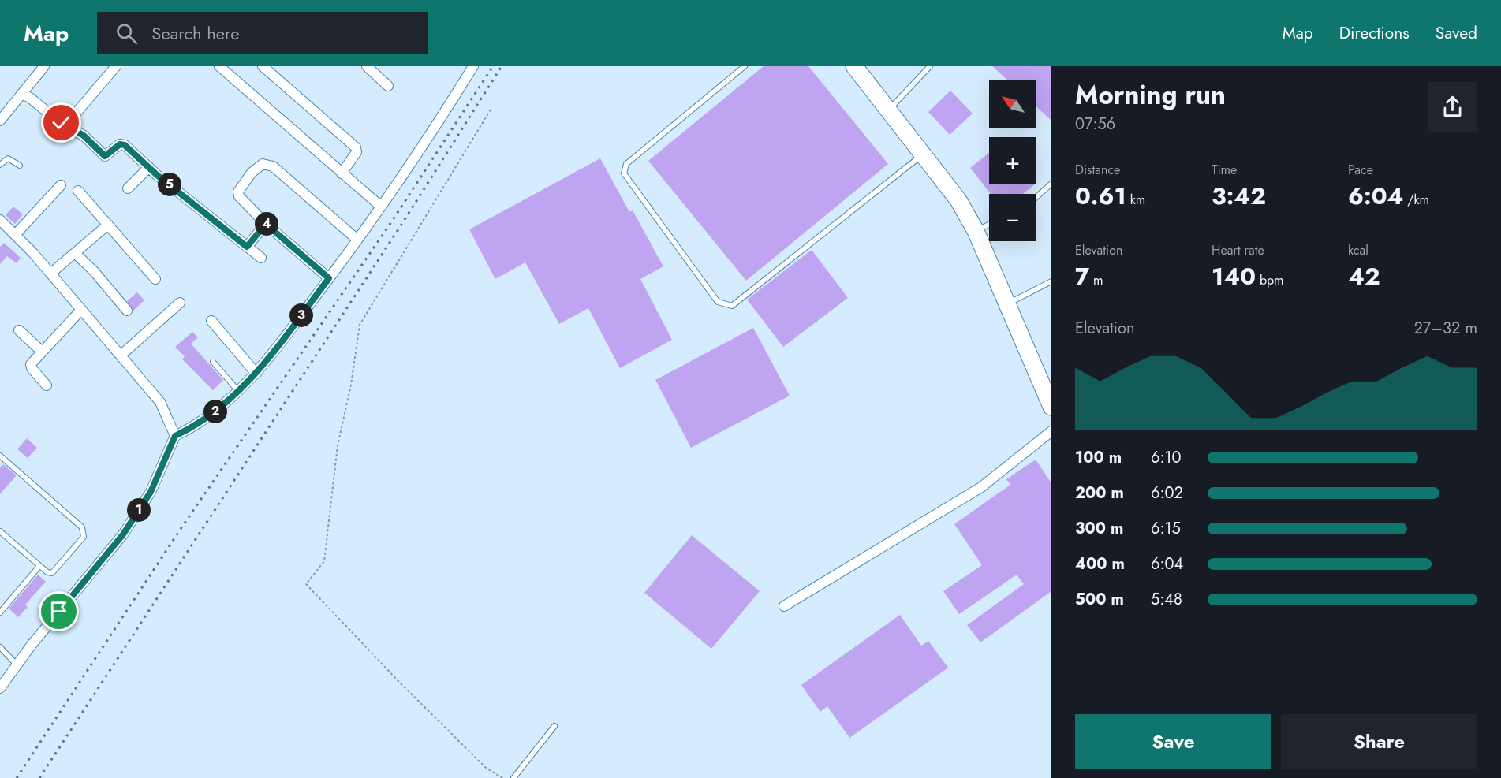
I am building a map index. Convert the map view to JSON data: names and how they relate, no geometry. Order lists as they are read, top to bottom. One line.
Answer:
{"north":"top left","page":{"header":"Map","search":"Search here","nav":["Map","Directions","Saved"],"heading":["Morning run","07:56"],"map_buttons":["+","−"],"stats":[["Distance","0.61 km"],["Time","3:42"],["Pace","6:04 /km"],["Elevation","7 m"],["Heart rate","140 bpm"],["kcal","42"]],"pins":["5","4","3","2","1"],"chart":["Elevation","27–32 m"],"list":[{"name":"100 m","note":"6:10"},{"name":"200 m","note":"6:02"},{"name":"300 m","note":"6:15"},{"name":"400 m","note":"6:04"},{"name":"500 m","note":"5:48"}],"buttons":["Save","Share"]}}
